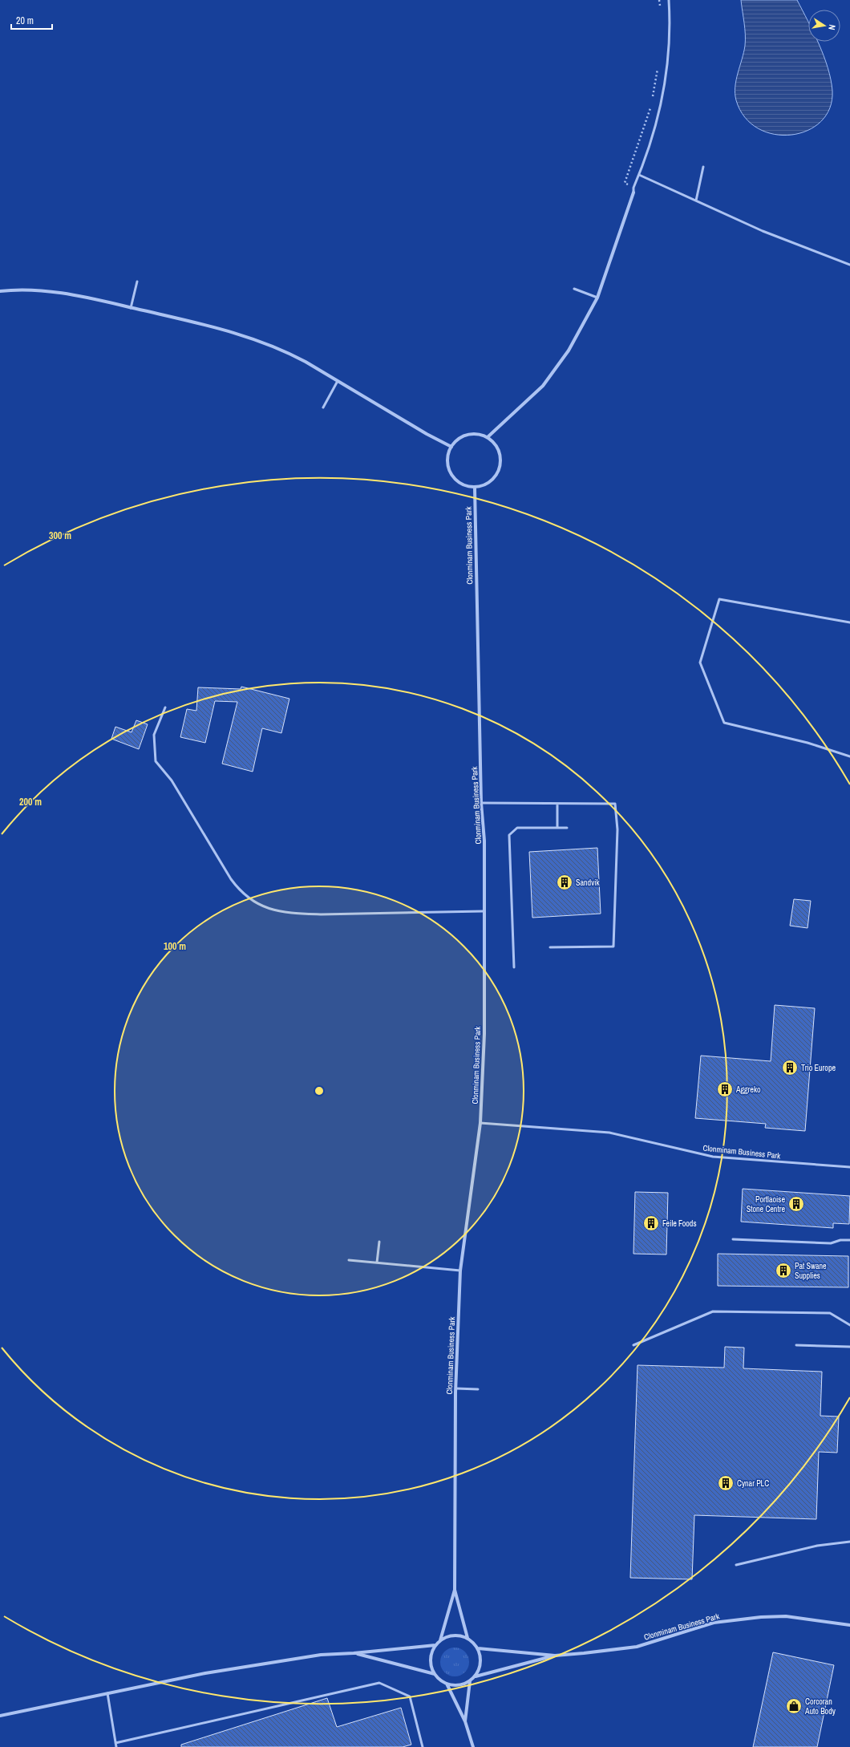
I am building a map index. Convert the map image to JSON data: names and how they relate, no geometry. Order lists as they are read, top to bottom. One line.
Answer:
{"streets":{"street":["Clonminam Business Park"]},"places":{"building":["Sandvik","Trio Europe","Aggreko","Portlaoise Stone Centre","Feile Foods","Pat Swane Supplies","Cynar PLC"],"shop":["Corcoran Auto Body"]},"scale_bar":"20 m","north":"right","rings":["300 m","200 m","100 m"]}
